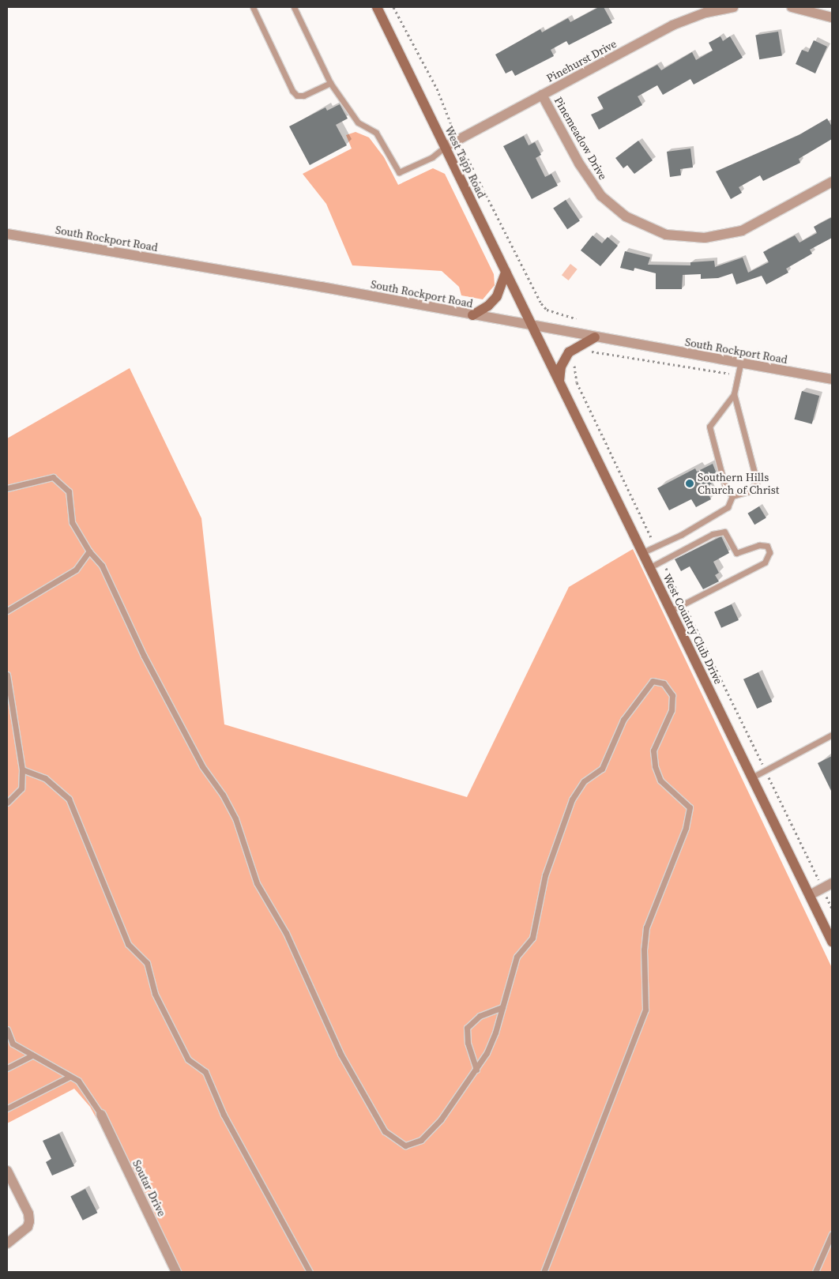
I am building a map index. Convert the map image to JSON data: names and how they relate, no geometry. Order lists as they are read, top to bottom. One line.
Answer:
{"streets":{"main road":["West Tapp Road","West Country Club Drive"],"street":["Pinehurst Drive","Pinemeadow Drive","South Rockport Road","Soutar Drive"]},"crossings":[["Pinehurst Drive","Pinemeadow Drive"],["Pinehurst Drive","West Tapp Road"],["West Tapp Road","South Rockport Road"],["West Tapp Road","West Country Club Drive"],["South Rockport Road","West Country Club Drive"]],"places":["Southern Hills Church of Christ"]}
